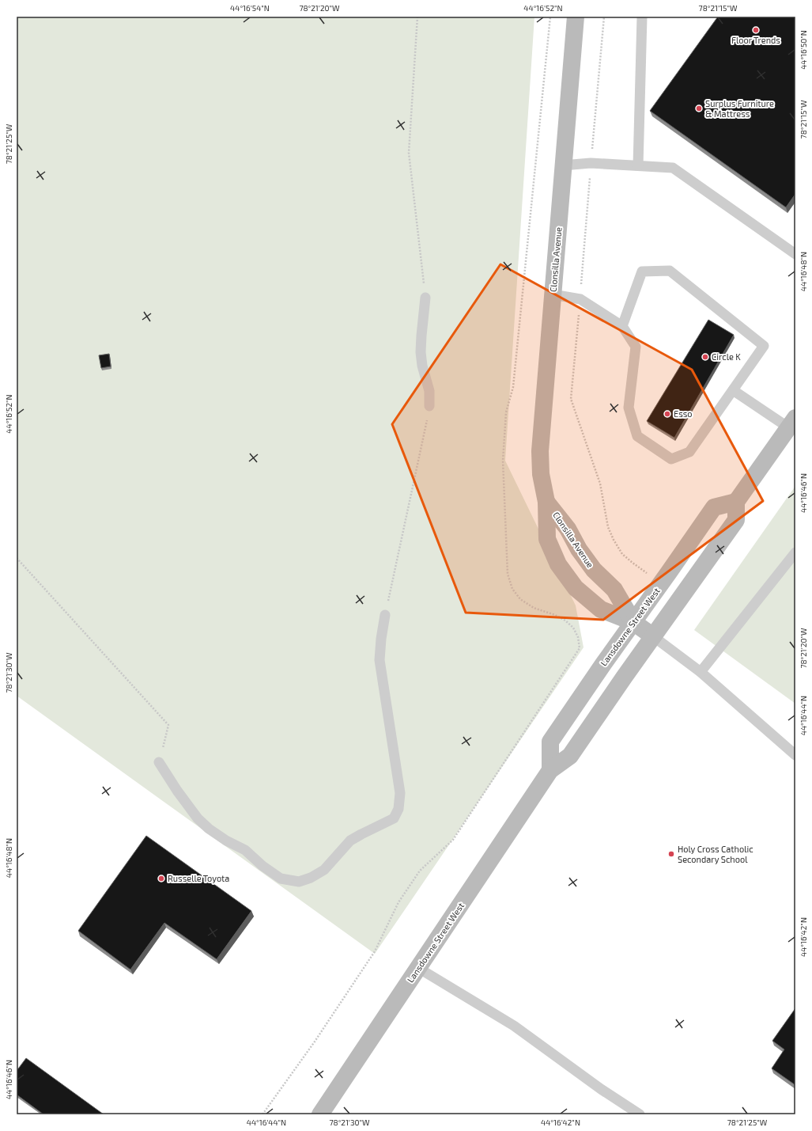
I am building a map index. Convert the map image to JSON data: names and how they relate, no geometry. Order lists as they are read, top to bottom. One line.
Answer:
{"streets":{"main road":["Clonsilla Avenue","Lansdowne Street West"]},"crossings":[["Clonsilla Avenue","Lansdowne Street West"]],"places":["Floor Trends","Surplus Furniture & Mattress","Circle K","Esso","Holy Cross Catholic Secondary School","Russelle Toyota"],"coordinates":["44°16'54\"N","78°21'20\"W","44°16'52\"N","78°21'15\"W","44°16'50\"N","78°21'25\"W","44°16'48\"N","44°16'46\"N","78°21'30\"W","44°16'44\"N","44°16'42\"N"]}
